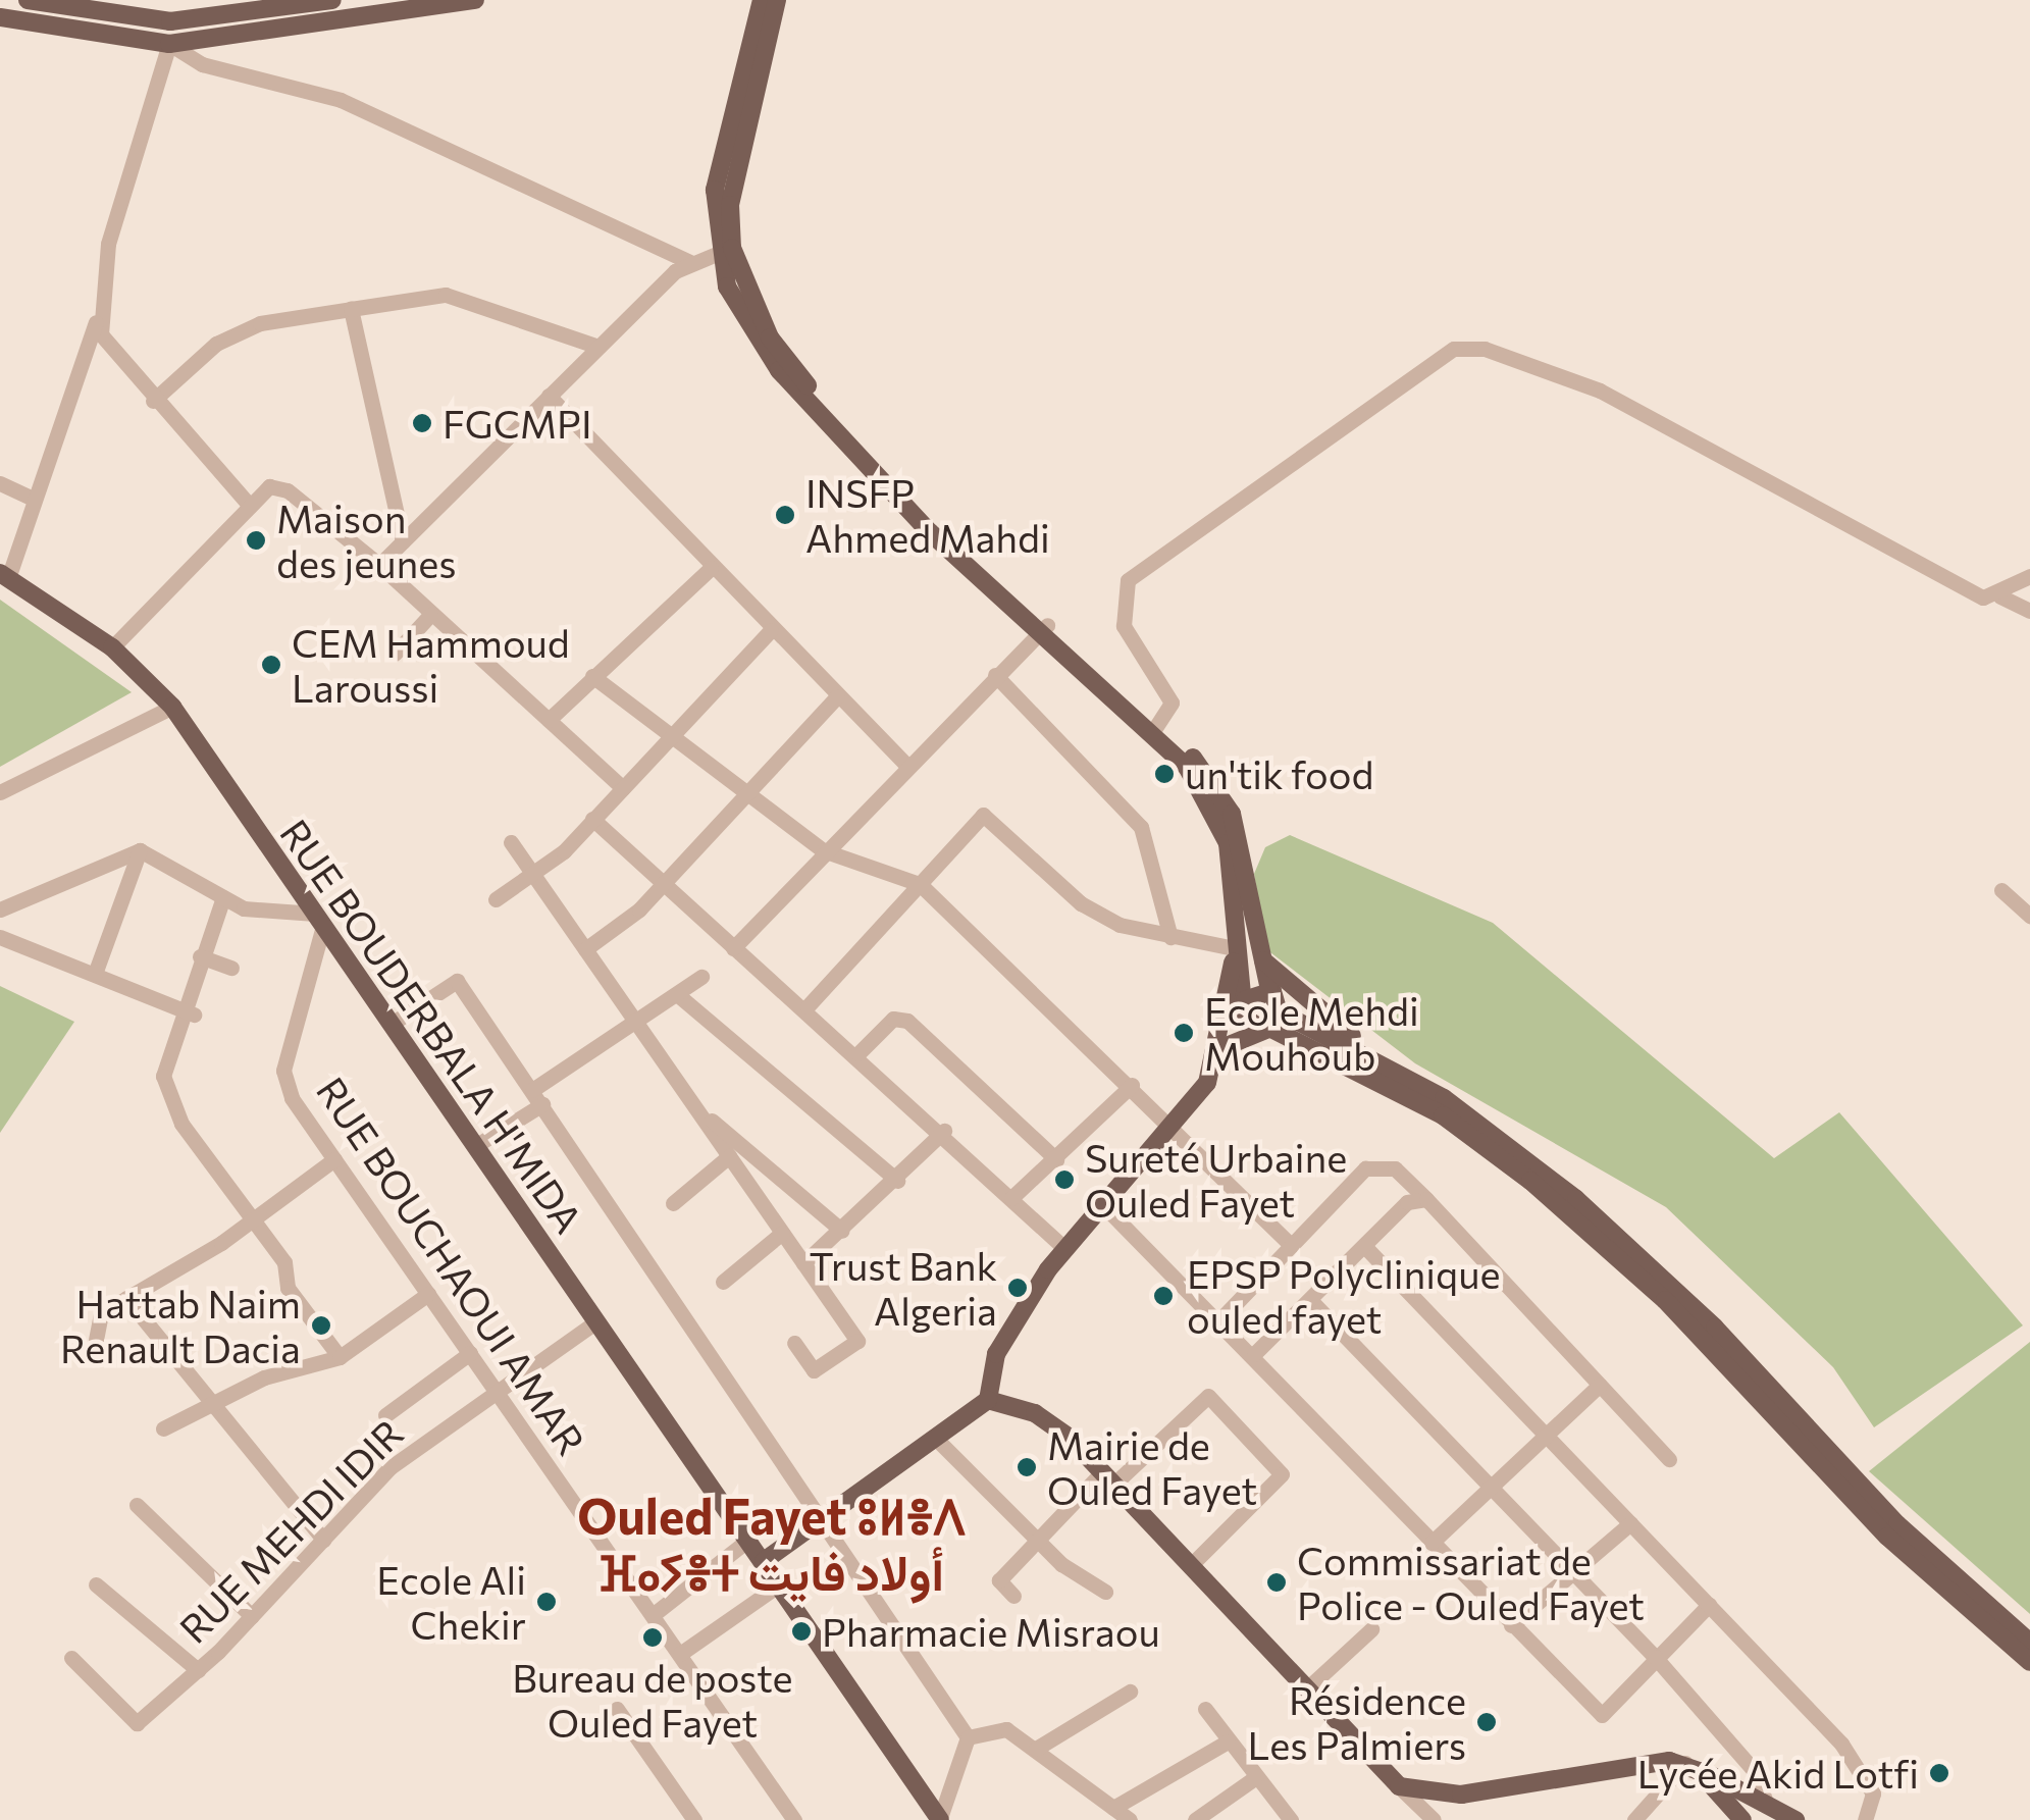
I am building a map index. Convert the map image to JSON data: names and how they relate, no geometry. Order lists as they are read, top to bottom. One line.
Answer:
{"streets":{"main road":["RUE BOUDERBALA H'MIDA"],"street":["RUE BOUCHAOUI AMAR","RUE MEHDI IDIR"]},"crossings":[["RUE BOUDERBALA H'MIDA","RUE BOUCHAOUI AMAR"],["RUE BOUDERBALA H'MIDA","RUE MEHDI IDIR"],["RUE BOUCHAOUI AMAR","RUE MEHDI IDIR"]],"districts":["Ouled Fayet ⵓⵍⴻⴷ ⴼⴰⵢⴻⵜ أولاد فايت"],"places":["FGCMPI","INSFP Ahmed Mahdi","Maison des jeunes","CEM Hammoud Laroussi","un'tik food","Ecole Mehdi Mouhoub","Sureté Urbaine Ouled Fayet","Trust Bank Algeria","EPSP Polyclinique ouled fayet","Hattab Naim Renault Dacia","Mairie de Ouled Fayet","Commissariat de Police - Ouled Fayet","Ecole Ali Chekir","Pharmacie Misraou","Bureau de poste Ouled Fayet","Résidence Les Palmiers","Lycée Akid Lotfi"]}
